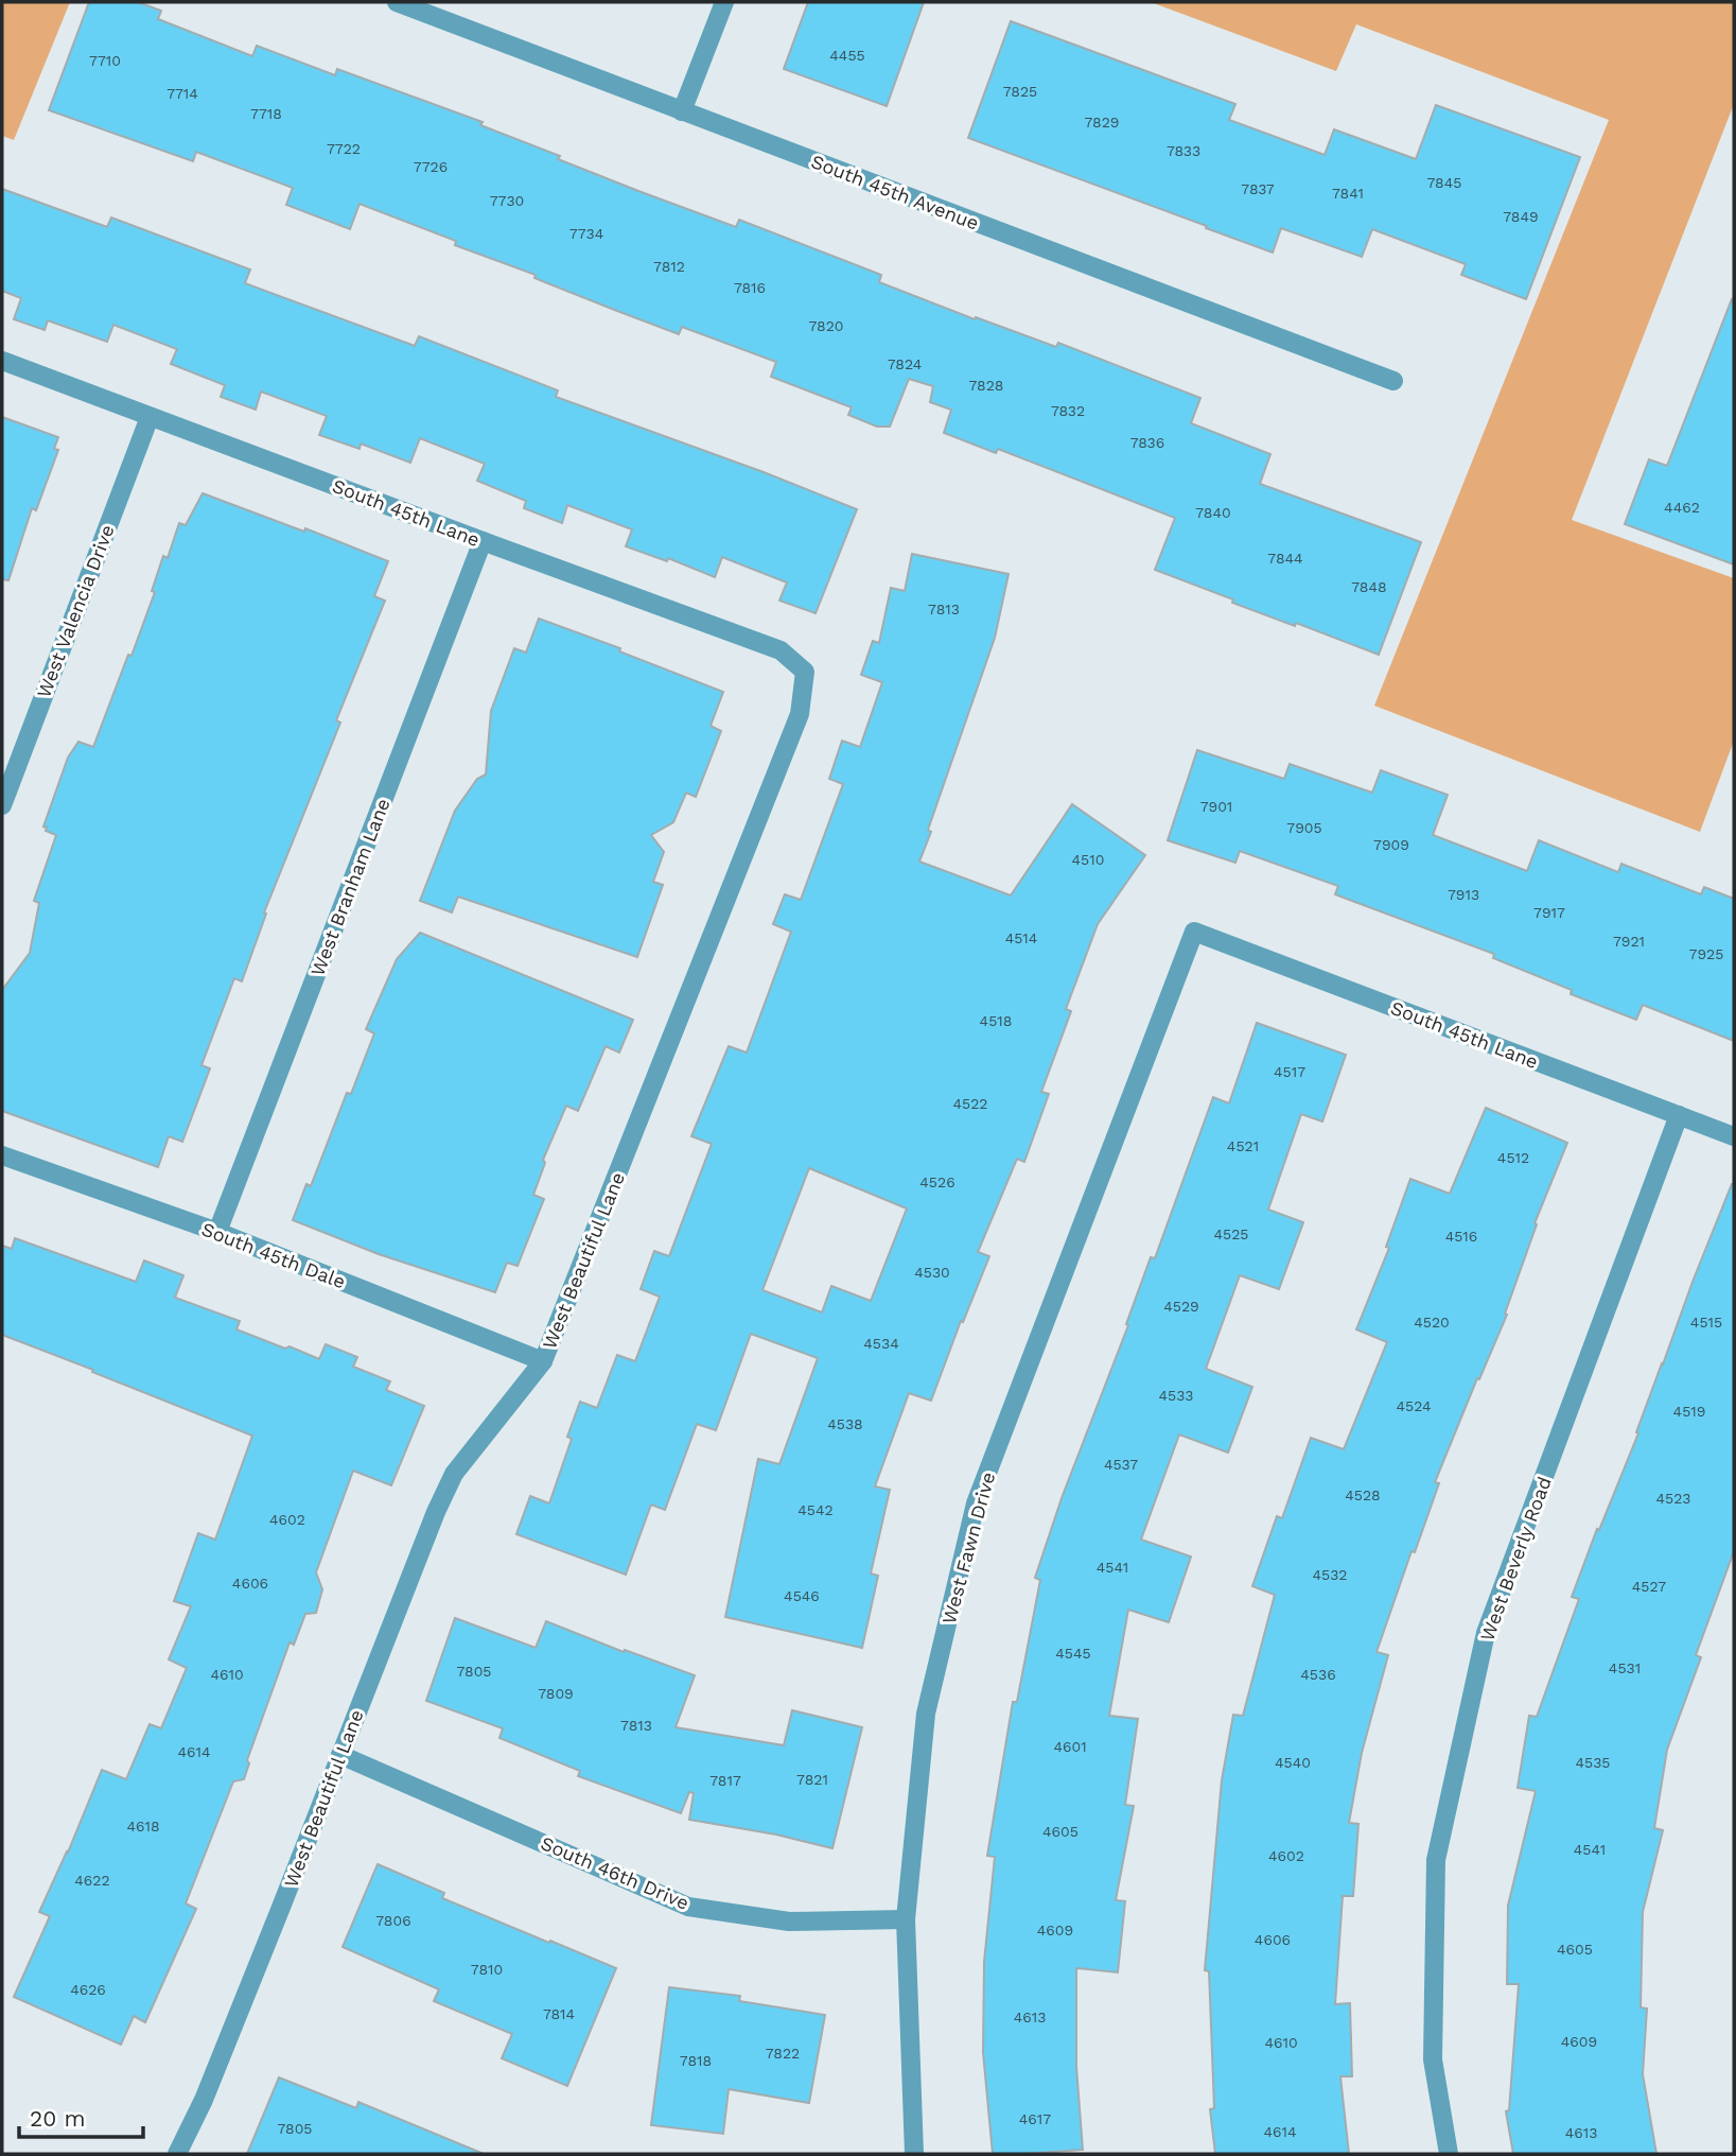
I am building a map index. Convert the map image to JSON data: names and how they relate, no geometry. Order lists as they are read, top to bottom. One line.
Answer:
{"streets":{"street":["South 45th Avenue","South 45th Lane","West Valencia Drive","West Branham Lane","South 45th Dale","West Beautiful Lane","West Fawn Drive","West Beverly Road","South 46th Drive"]},"crossings":[["South 45th Lane","West Valencia Drive"],["South 45th Lane","West Branham Lane"],["South 45th Lane","West Beautiful Lane"],["South 45th Lane","West Fawn Drive"],["South 45th Lane","West Beverly Road"],["West Branham Lane","South 45th Dale"],["South 45th Dale","West Beautiful Lane"],["West Beautiful Lane","South 46th Drive"],["West Fawn Drive","South 46th Drive"]],"house_numbers":["4455","7710","7825","7714","7718","7829","7722","7833","7726","7845","7837","7841","7730","7849","7734","7812","7816","7820","7824","7828","7832","7836","4462","7840","7844","7848","7813","7901","7905","7909","4510","7913","7917","4514","7921","7925","4518","4517","4522","4521","4512","4526","4525","4516","4530","4529","4520","4515","4534","4533","4524","4519","4538","4537","4528","4523","4542","4602","4541","4532","4606","4527","4546","4545","4531","7805","4610","4536","7809","7813","4601","4614","4540","4535","7821","7817","4618","4605","4541","4602","4622","7806","4609","4606","4605","7810","4626","7814","4613","4609","4610","7822","7818","4617","7805","4614","4613"],"scale_bar":"20 m"}
